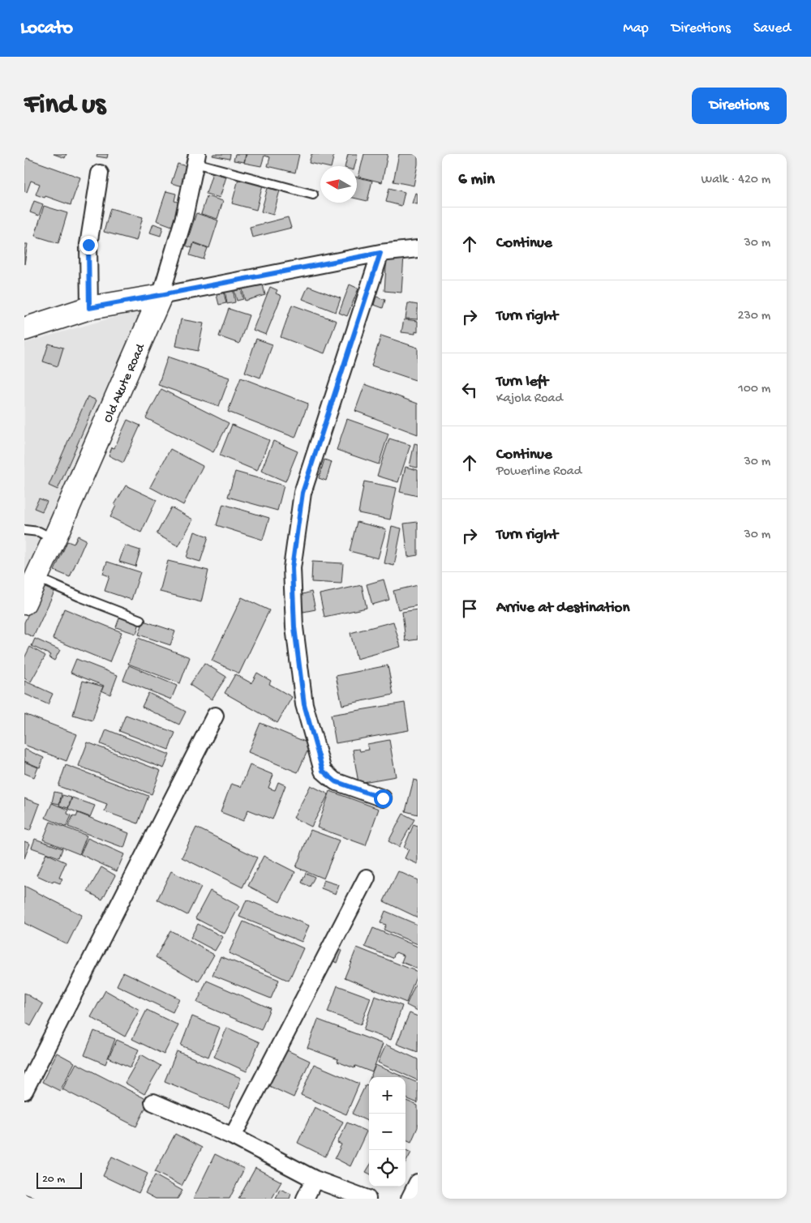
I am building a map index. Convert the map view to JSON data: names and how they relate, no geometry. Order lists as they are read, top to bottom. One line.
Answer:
{"streets":{"street":["Old Akute Road"]},"scale_bar":"20 m","north":"left","page":{"header":"Locato","nav":["Map","Directions","Saved"],"buttons":"Directions","title":"Find us","heading":["6 min","Walk · 420 m"],"list":[["Continue","30 m"],["Turn right","230 m"],["Turn left","Kajola Road","100 m"],["Continue","Powerline Road","30 m"],["Turn right","30 m"],"Arrive at destination"],"map_buttons":["+","−"],"scale":"20 m"}}
